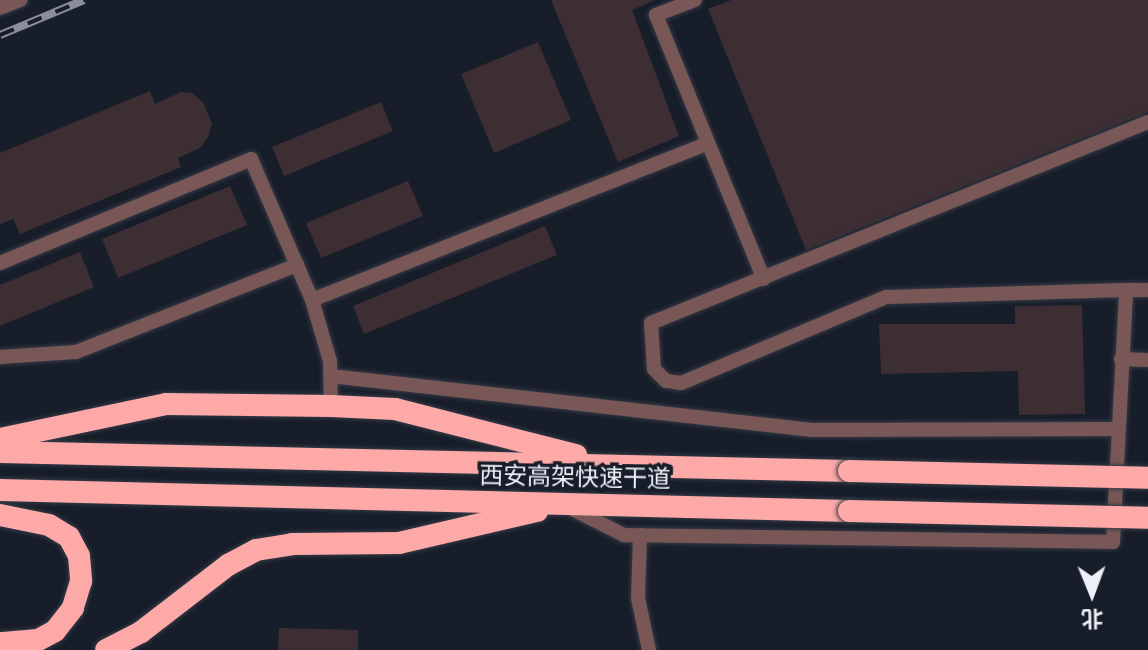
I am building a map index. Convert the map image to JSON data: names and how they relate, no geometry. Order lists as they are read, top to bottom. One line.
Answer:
{"streets":{"highway":["西安高架快速干道"]},"north":"bottom"}
